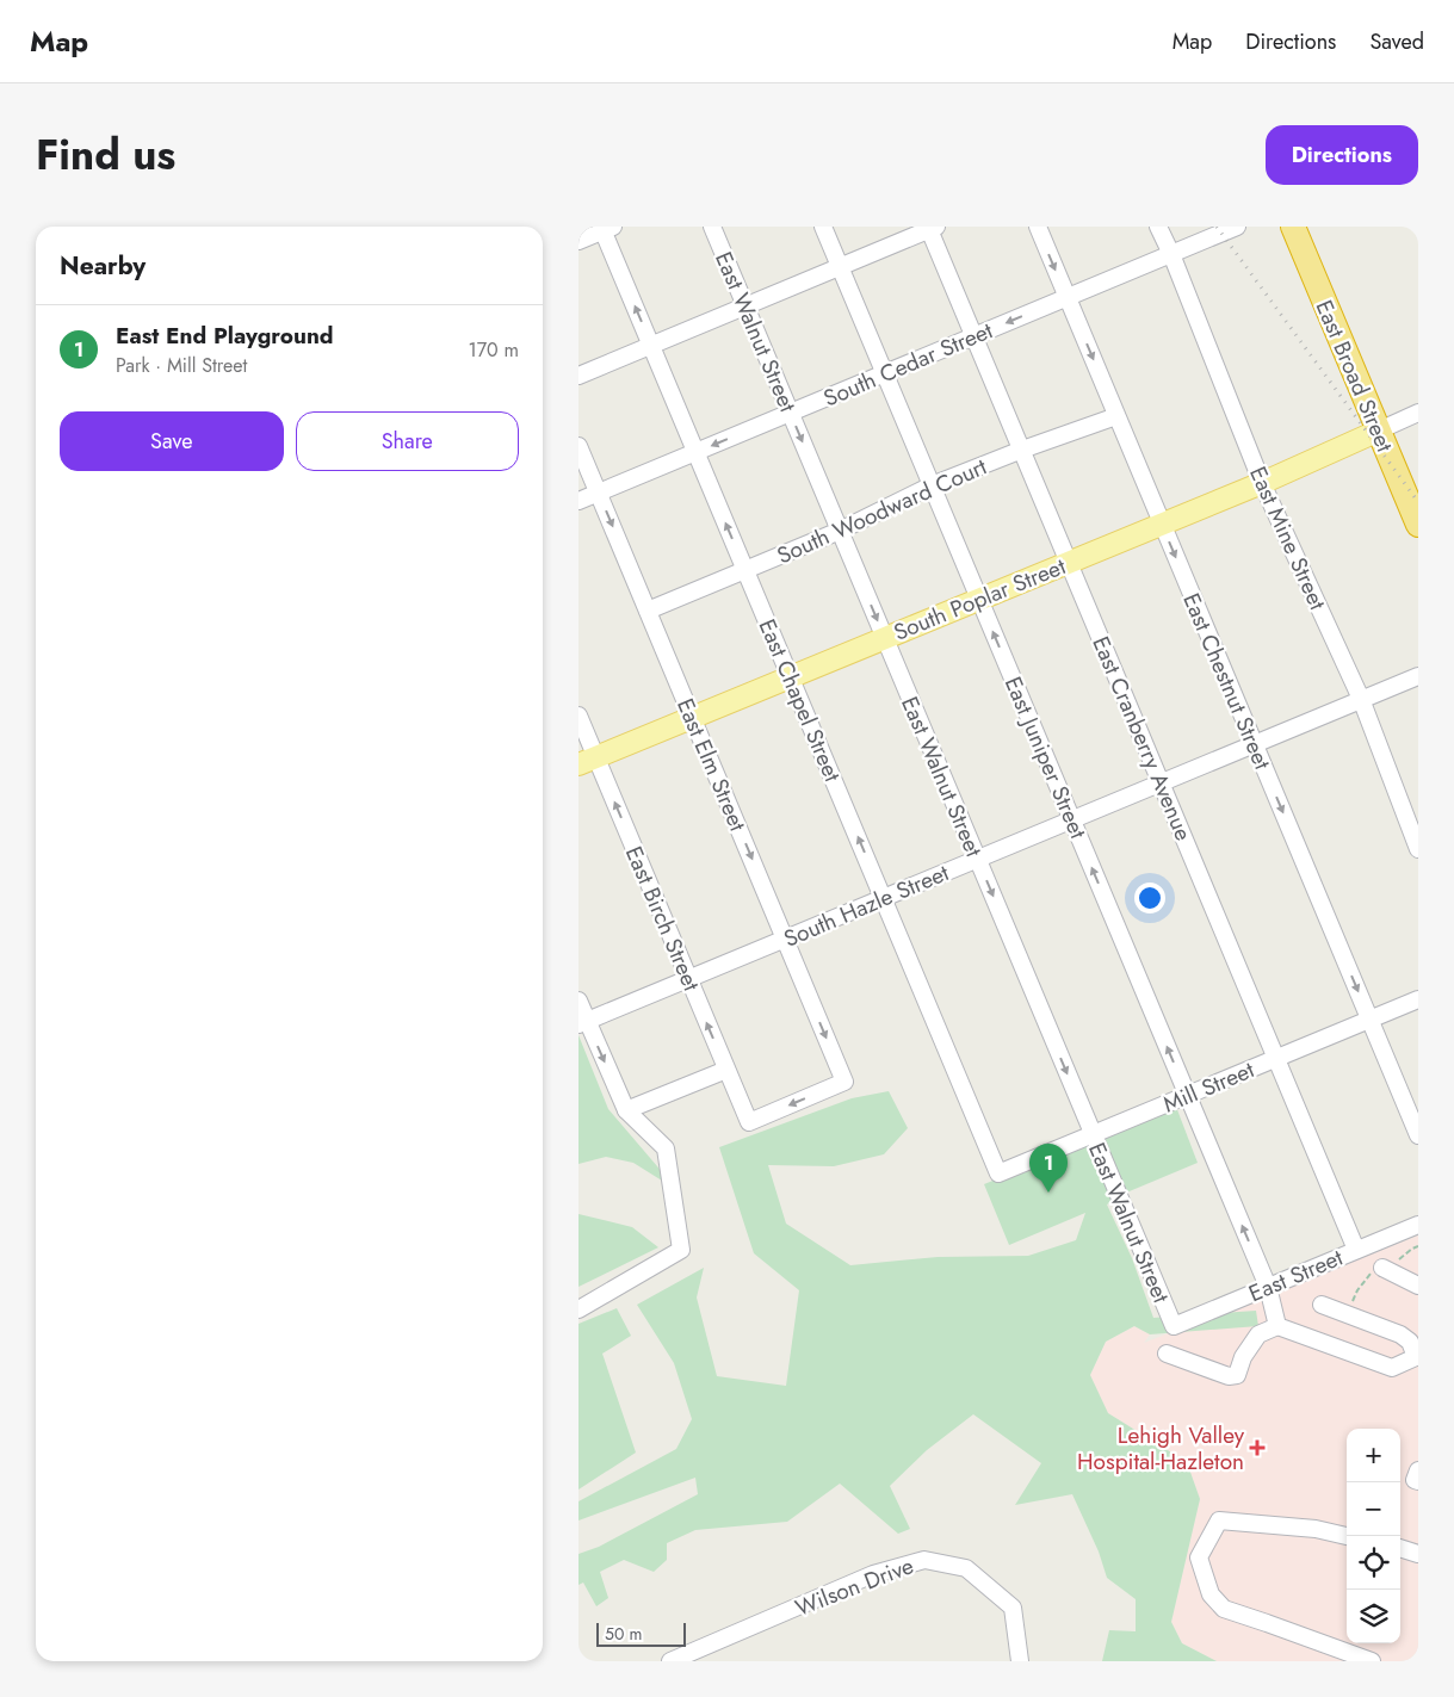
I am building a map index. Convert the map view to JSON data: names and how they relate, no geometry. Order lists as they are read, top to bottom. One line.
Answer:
{"streets":{"highway":["East Broad Street"],"main road":["South Poplar Street"],"street":["East Walnut Street","South Cedar Street","South Woodward Court","East Mine Street","East Chestnut Street","East Chapel Street","East Cranberry Avenue","East Juniper Street","East Elm Street","South Hazle Street","East Birch Street","Mill Street","East Street","Wilson Drive"]},"crossings":[["East Walnut Street","South Cedar Street"],["East Walnut Street","South Woodward Court"],["East Walnut Street","South Poplar Street"],["East Walnut Street","South Hazle Street"],["East Walnut Street","Mill Street"],["East Walnut Street","East Street"],["South Cedar Street","East Mine Street"],["South Cedar Street","East Chestnut Street"],["South Cedar Street","East Chapel Street"],["South Cedar Street","East Cranberry Avenue"],["South Cedar Street","East Juniper Street"],["South Cedar Street","East Elm Street"],["East Broad Street","South Poplar Street"],["South Woodward Court","East Chestnut Street"],["South Woodward Court","East Chapel Street"],["South Woodward Court","East Cranberry Avenue"],["South Woodward Court","East Juniper Street"],["South Woodward Court","East Elm Street"],["East Mine Street","South Poplar Street"],["East Mine Street","South Hazle Street"],["South Poplar Street","East Chestnut Street"],["South Poplar Street","East Chapel Street"],["South Poplar Street","East Cranberry Avenue"],["South Poplar Street","East Juniper Street"],["South Poplar Street","East Elm Street"],["South Poplar Street","East Birch Street"],["East Chestnut Street","South Hazle Street"],["East Chestnut Street","Mill Street"],["East Chapel Street","South Hazle Street"],["East Chapel Street","Mill Street"],["East Cranberry Avenue","South Hazle Street"],["East Cranberry Avenue","Mill Street"],["East Cranberry Avenue","East Street"],["East Juniper Street","South Hazle Street"],["East Juniper Street","Mill Street"],["East Juniper Street","East Street"],["East Elm Street","South Hazle Street"],["East Elm Street","East Birch Street"],["South Hazle Street","East Birch Street"]],"one_way":["East Walnut Street","East Chestnut Street","East Chapel Street","East Juniper Street","East Elm Street"],"places":{"health":["Lehigh Valley Hospital-Hazleton"]},"scale_bar":"50 m","page":{"header":"Map","nav":["Map","Directions","Saved"],"title":"Find us","buttons":["Directions",["Save","Share"]],"heading":"Nearby","list":[{"mark":"1","name":"East End Playground","note":"Park · Mill Street","value":"170 m"}],"pins":"1","map_buttons":["+","−"],"scale":"50 m"}}
